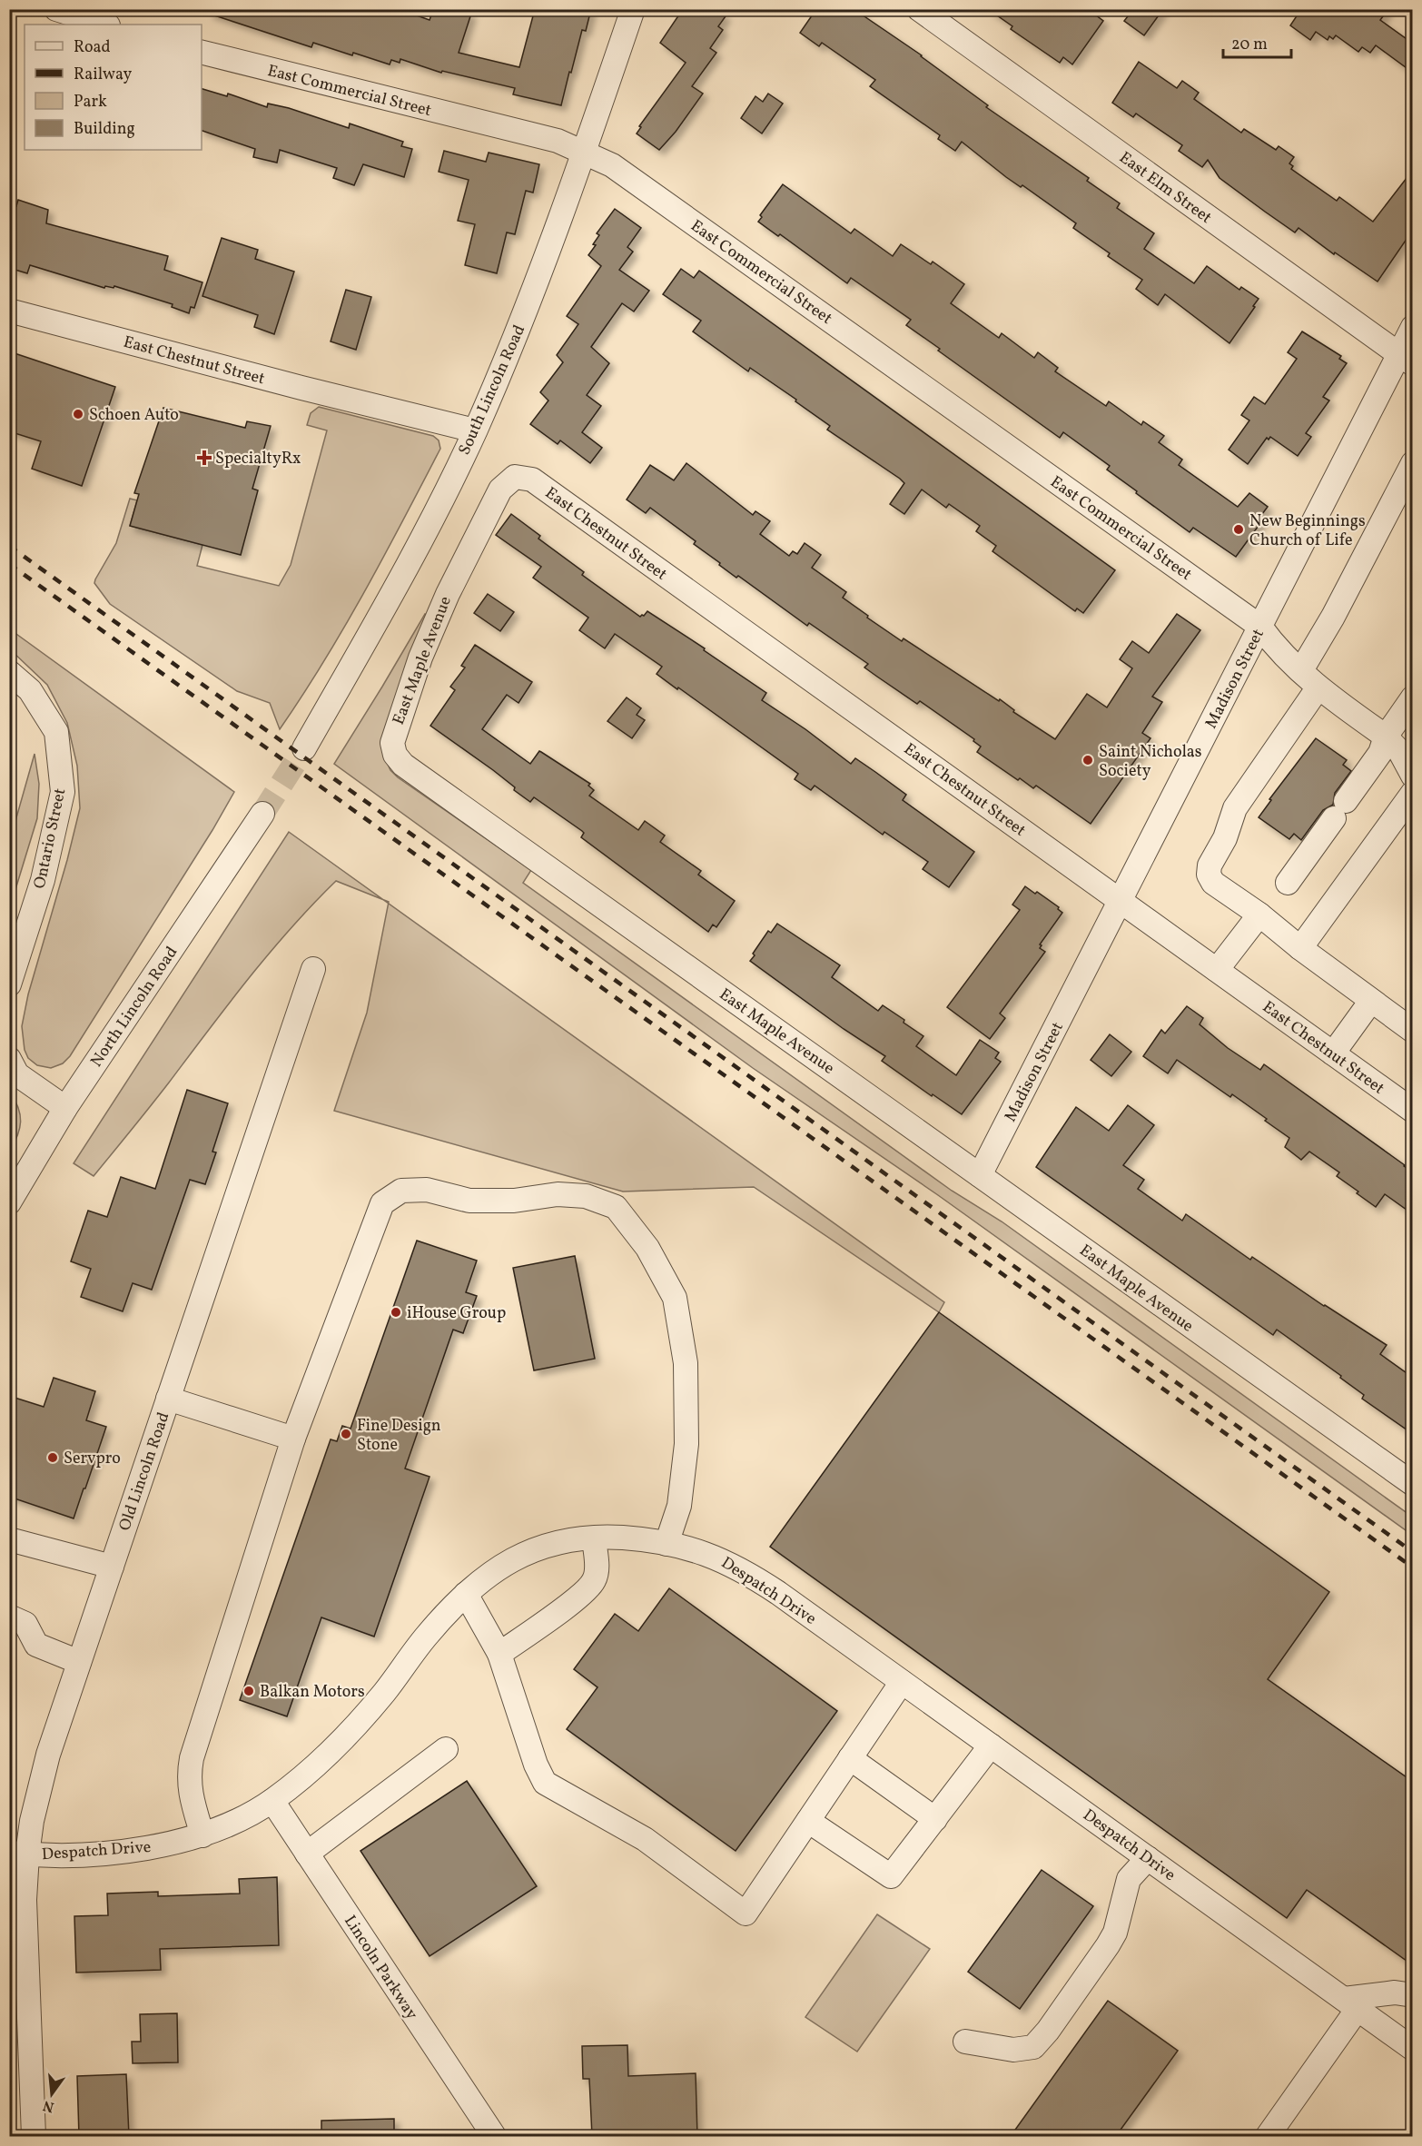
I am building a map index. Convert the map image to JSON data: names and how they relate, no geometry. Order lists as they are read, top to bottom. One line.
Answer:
{"streets":{"street":["East Commercial Street","East Elm Street","East Chestnut Street","South Lincoln Road","East Maple Avenue","Madison Street","Ontario Street","North Lincoln Road","Old Lincoln Road","Despatch Drive","Lincoln Parkway"]},"crossings":[["East Commercial Street","South Lincoln Road"],["East Commercial Street","Madison Street"],["East Elm Street","Madison Street"],["East Chestnut Street","South Lincoln Road"],["East Chestnut Street","East Maple Avenue"],["East Chestnut Street","Madison Street"],["East Maple Avenue","Madison Street"],["Old Lincoln Road","Despatch Drive"],["Despatch Drive","Lincoln Parkway"]],"places":{"other":["Schoen Auto","New Beginnings Church of Life","Saint Nicholas Society","iHouse Group","Fine Design Stone","Servpro","Balkan Motors"],"health":["SpecialtyRx"]},"legend":["Road","Railway","Park","Building"],"scale_bar":"20 m","north":"bottom"}
